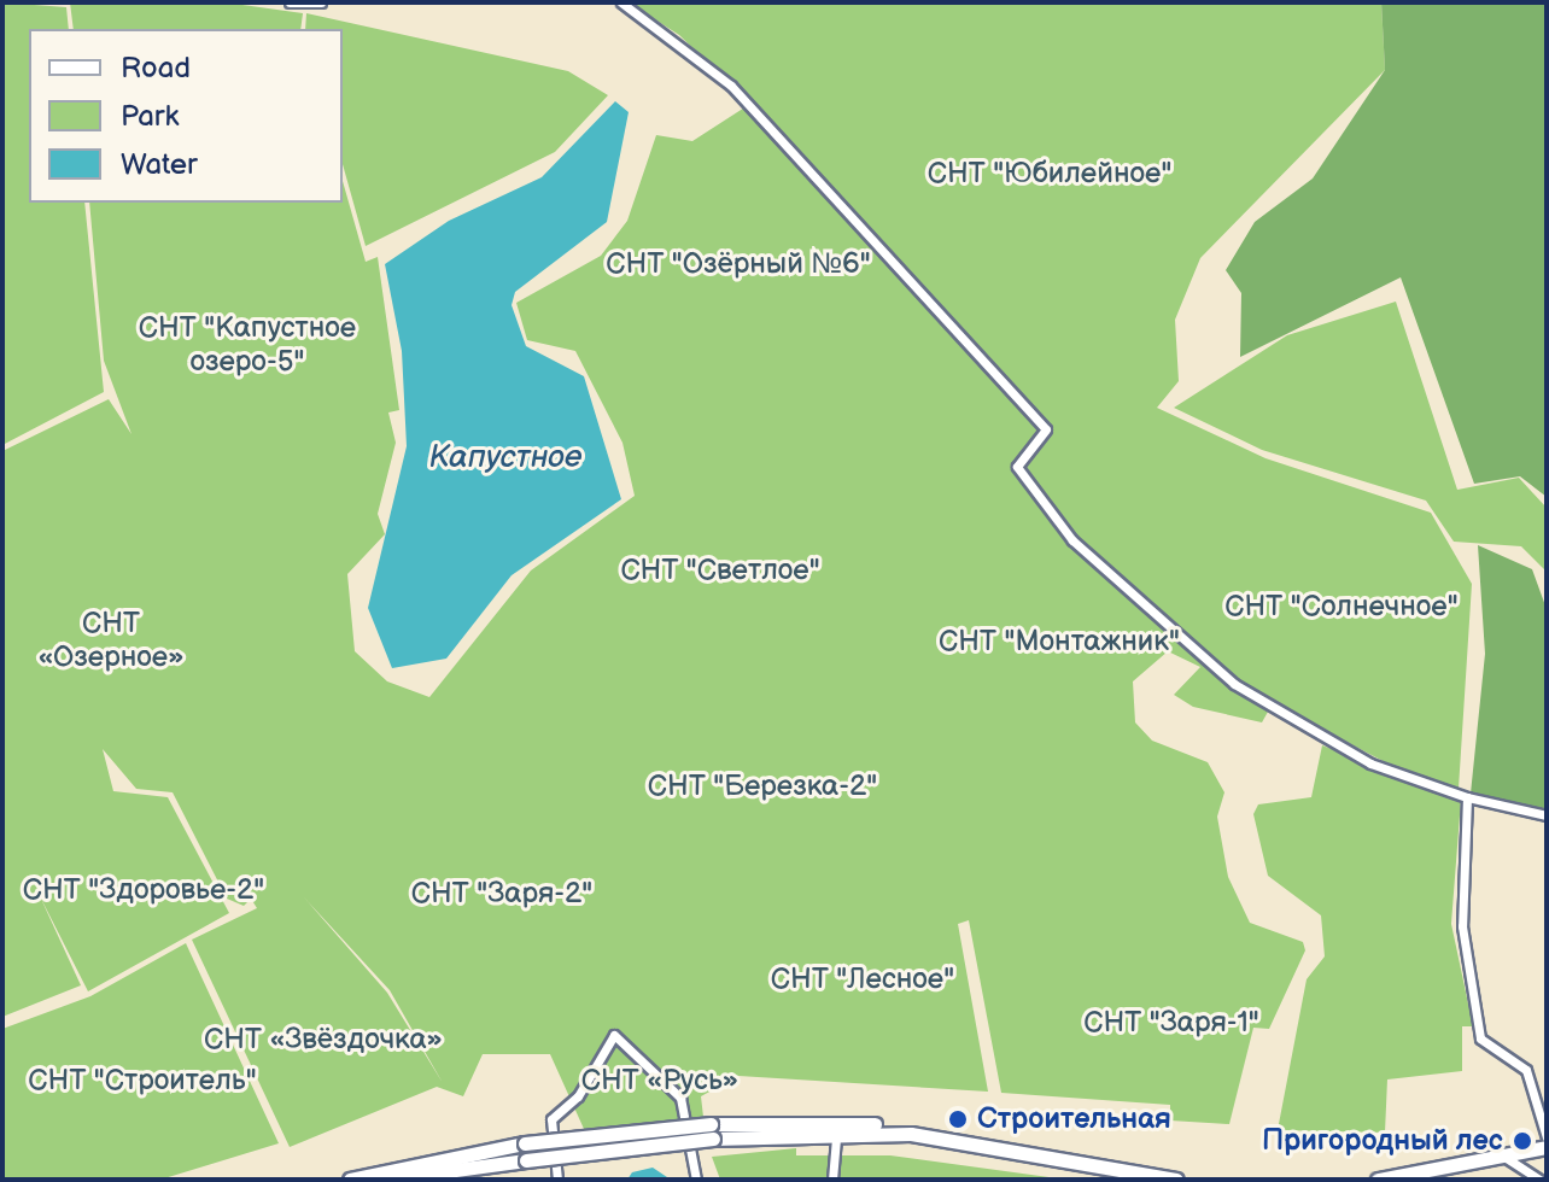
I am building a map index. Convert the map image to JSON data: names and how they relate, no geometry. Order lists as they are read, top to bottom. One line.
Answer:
{"water":["Капустное"],"parks":["СНТ \"Юбилейное\"","СНТ \"Озёрный №6\"","СНТ \"Капустное озеро-5\"","СНТ \"Светлое\"","СНТ \"Солнечное\"","СНТ «Озерное»","СНТ \"Монтажник\"","СНТ \"Березка-2\"","СНТ \"Здоровье-2\"","СНТ \"Заря-2\"","СНТ \"Лесное\"","СНТ \"Заря-1\"","СНТ «Звёздочка»","СНТ \"Строитель\"","СНТ «Русь»"],"places":["Строительная","Пригородный лес"],"legend":["Road","Park","Water"]}
